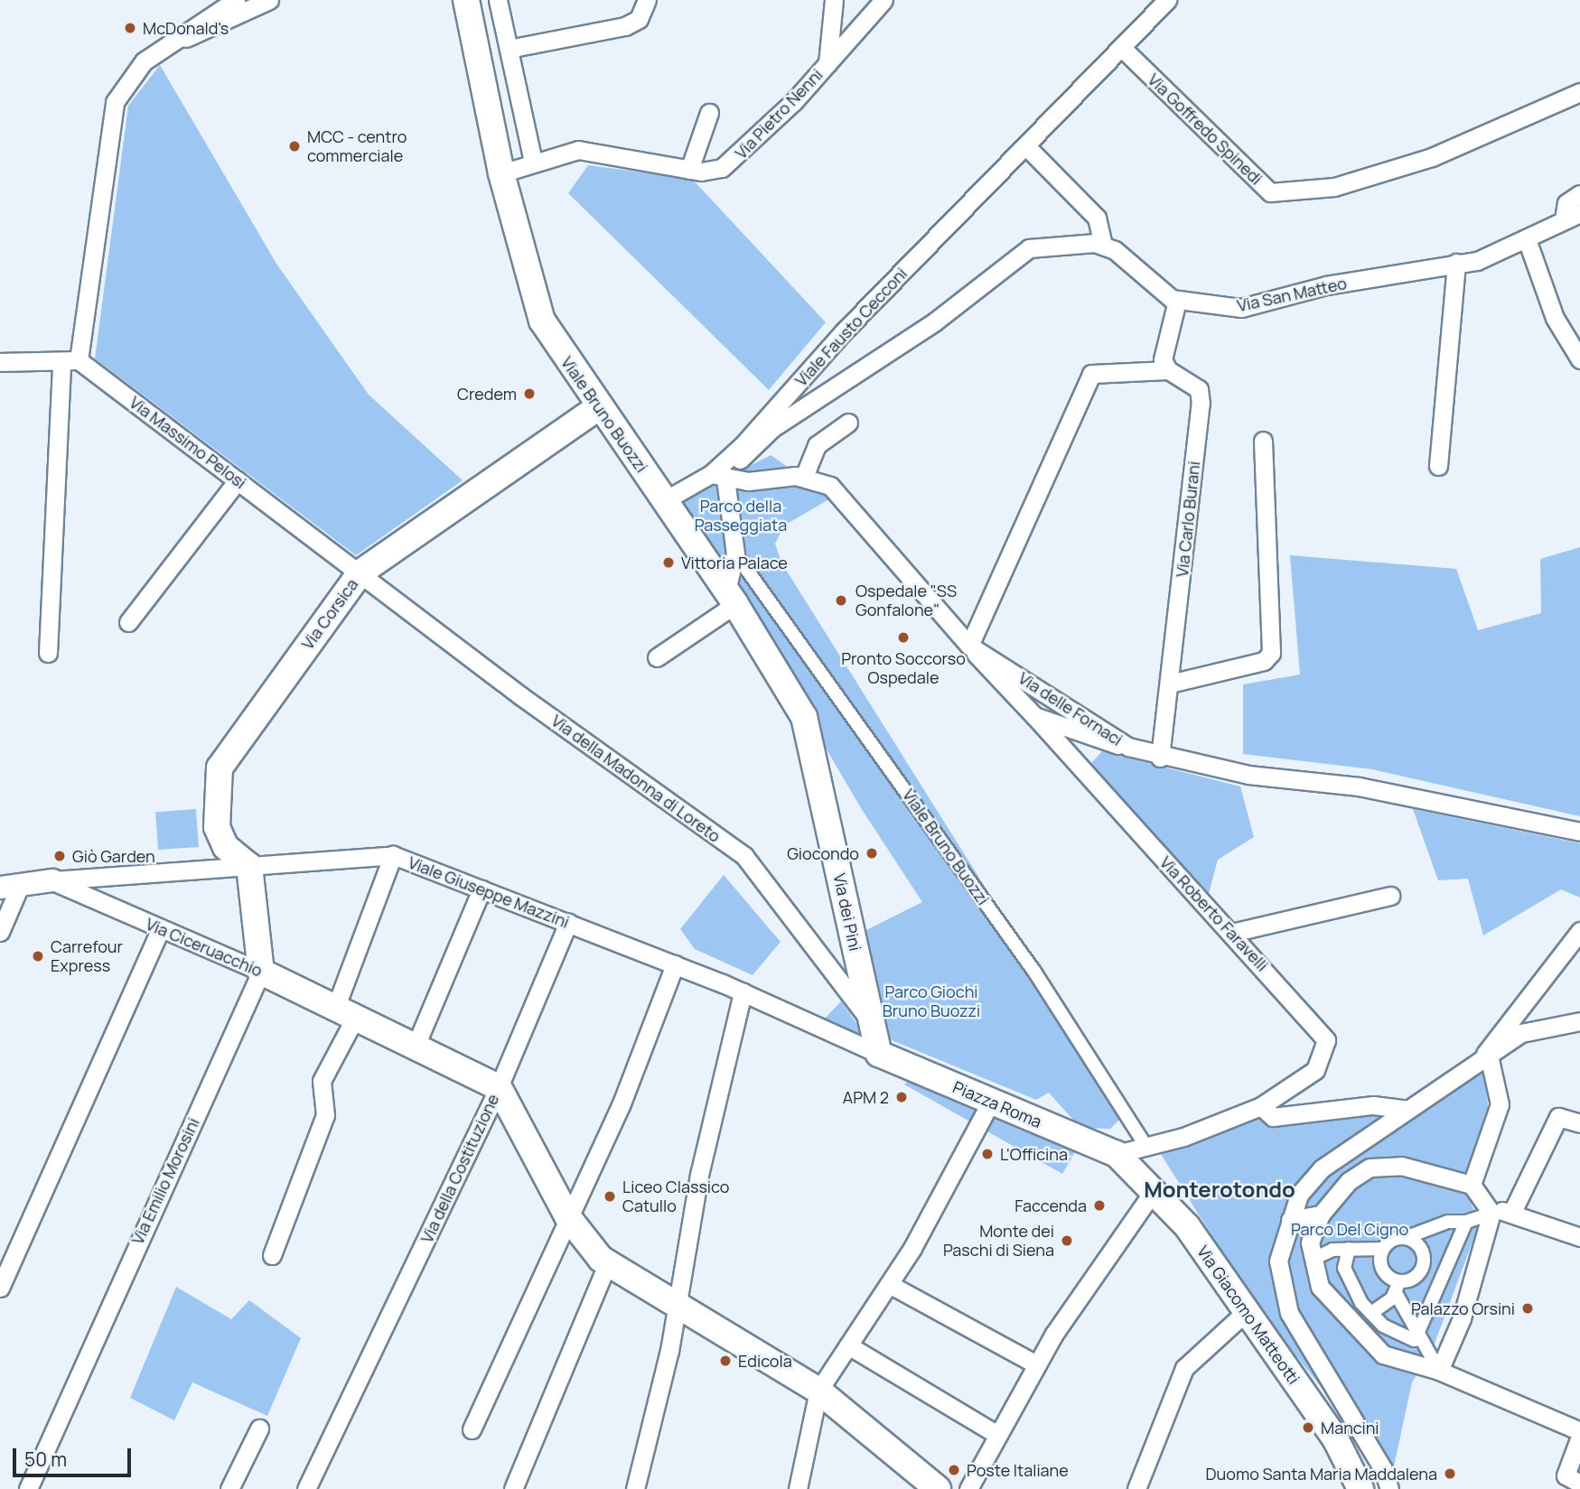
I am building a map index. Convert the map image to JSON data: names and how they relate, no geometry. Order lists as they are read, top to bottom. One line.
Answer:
{"streets":{"main road":["Viale Bruno Buozzi","Via Corsica","Via dei Pini","Via Ciceruacchio","Piazza Roma","Via della Costituzione","Via Giacomo Matteotti"],"street":["Via Pietro Nenni","Via Goffredo Spinedi","Via San Matteo","Viale Fausto Cecconi","Via Massimo Pelosi","Via Carlo Burani","Via delle Fornaci","Via della Madonna di Loreto","Viale Giuseppe Mazzini","Via Roberto Faravelli","Via Emilio Morosini"]},"crossings":[["Via Pietro Nenni","Viale Bruno Buozzi"],["Via Goffredo Spinedi","Viale Fausto Cecconi"],["Viale Fausto Cecconi","Viale Bruno Buozzi"],["Viale Bruno Buozzi","Via Corsica"],["Viale Bruno Buozzi","Via dei Pini"],["Via Massimo Pelosi","Via Corsica"],["Via Massimo Pelosi","Via della Madonna di Loreto"],["Via Carlo Burani","Via delle Fornaci"],["Via Corsica","Via della Madonna di Loreto"],["Via Corsica","Viale Giuseppe Mazzini"],["Via delle Fornaci","Via Roberto Faravelli"],["Via della Madonna di Loreto","Via dei Pini"],["Viale Giuseppe Mazzini","Via dei Pini"],["Viale Giuseppe Mazzini","Via Ciceruacchio"],["Viale Giuseppe Mazzini","Piazza Roma"],["Via dei Pini","Piazza Roma"],["Via Ciceruacchio","Via della Costituzione"],["Via Ciceruacchio","Via Emilio Morosini"],["Piazza Roma","Via Giacomo Matteotti"]],"districts":["Monterotondo"],"parks":["Parco della Passeggiata","Parco Giochi Bruno Buozzi","Parco Del Cigno"],"places":["McDonald's","MCC - centro commerciale","Credem","Vittoria Palace","Ospedale \"SS Gonfalone\"","Pronto Soccorso Ospedale","Giocondo","Giò Garden","Carrefour Express","APM 2","L'Officina","Liceo Classico Catullo","Faccenda","Monte dei Paschi di Siena","Palazzo Orsini","Edicola","Mancini","Poste Italiane","Duomo Santa Maria Maddalena"],"scale_bar":"50 m"}
